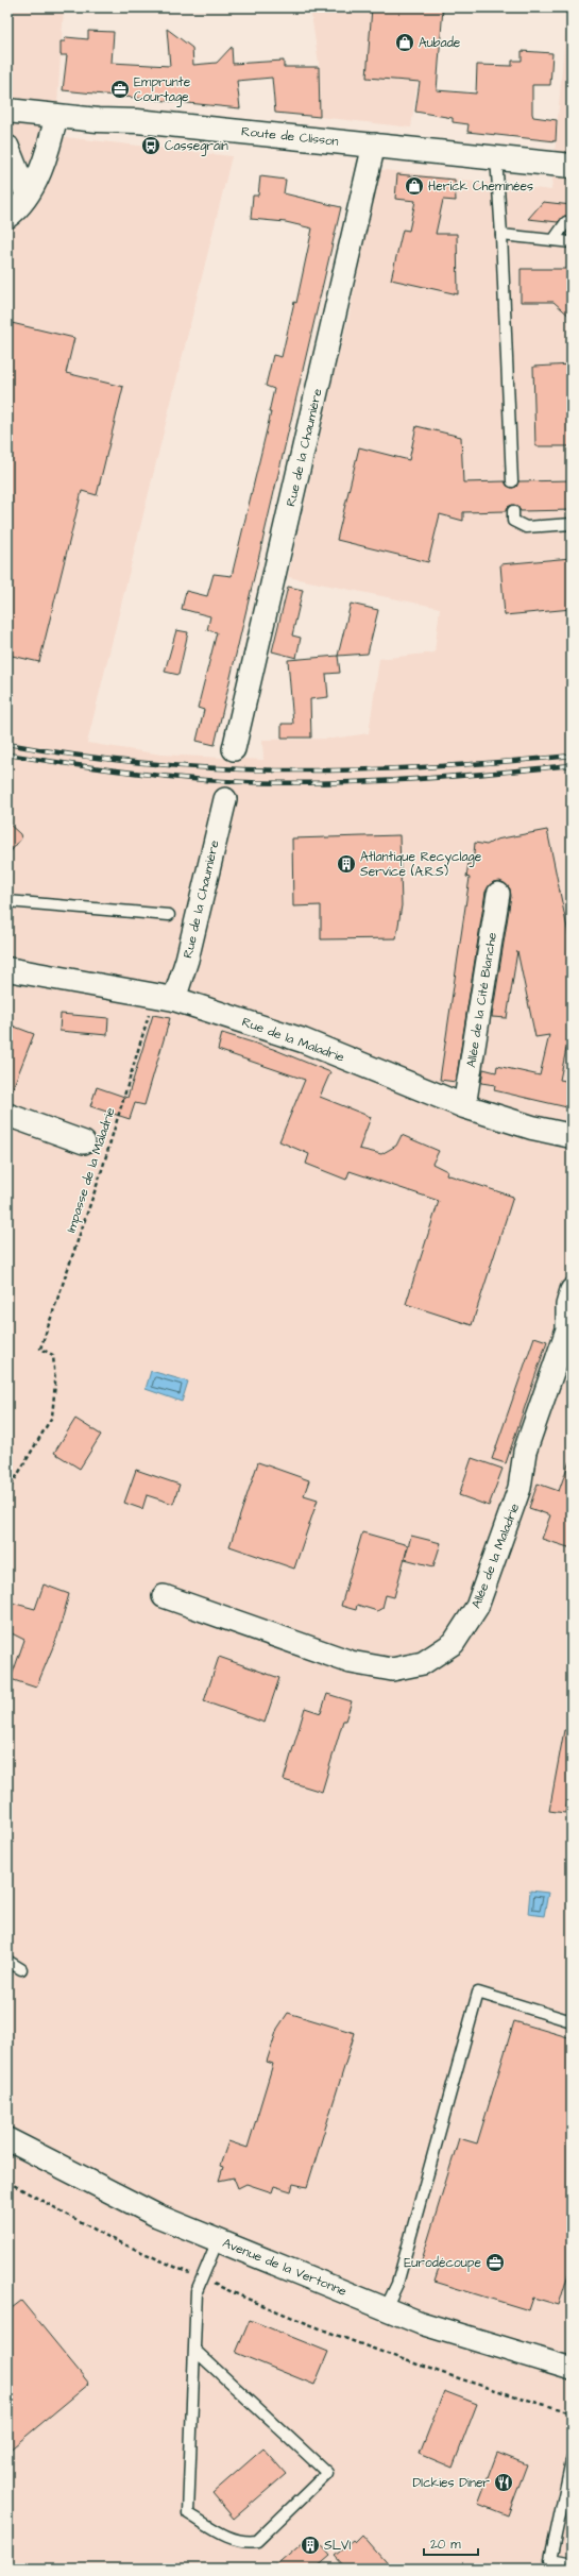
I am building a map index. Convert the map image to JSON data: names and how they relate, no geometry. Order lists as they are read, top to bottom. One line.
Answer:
{"streets":{"main road":["Route de Clisson","Rue de la Maladrie"],"street":["Rue de la Chaumière","Allée de la Cité Blanche","Allée de la Maladrie","Avenue de la Vertonne"],"path":["Impasse de la Maladrie"]},"crossings":[["Route de Clisson","Rue de la Chaumière"],["Rue de la Chaumière","Rue de la Maladrie"],["Rue de la Chaumière","Impasse de la Maladrie"],["Allée de la Cité Blanche","Rue de la Maladrie"],["Rue de la Maladrie","Impasse de la Maladrie"]],"places":{"shop":["Aubade","Herick Cheminées"],"office":["Emprunte Courtage","Eurodécoupe"],"bus stop":["Cassegrain"],"building":["Atlantique Recyclage Service (A.R.S)","SLVI"],"restaurant":["DIckies Diner"]},"scale_bar":"20 m"}
